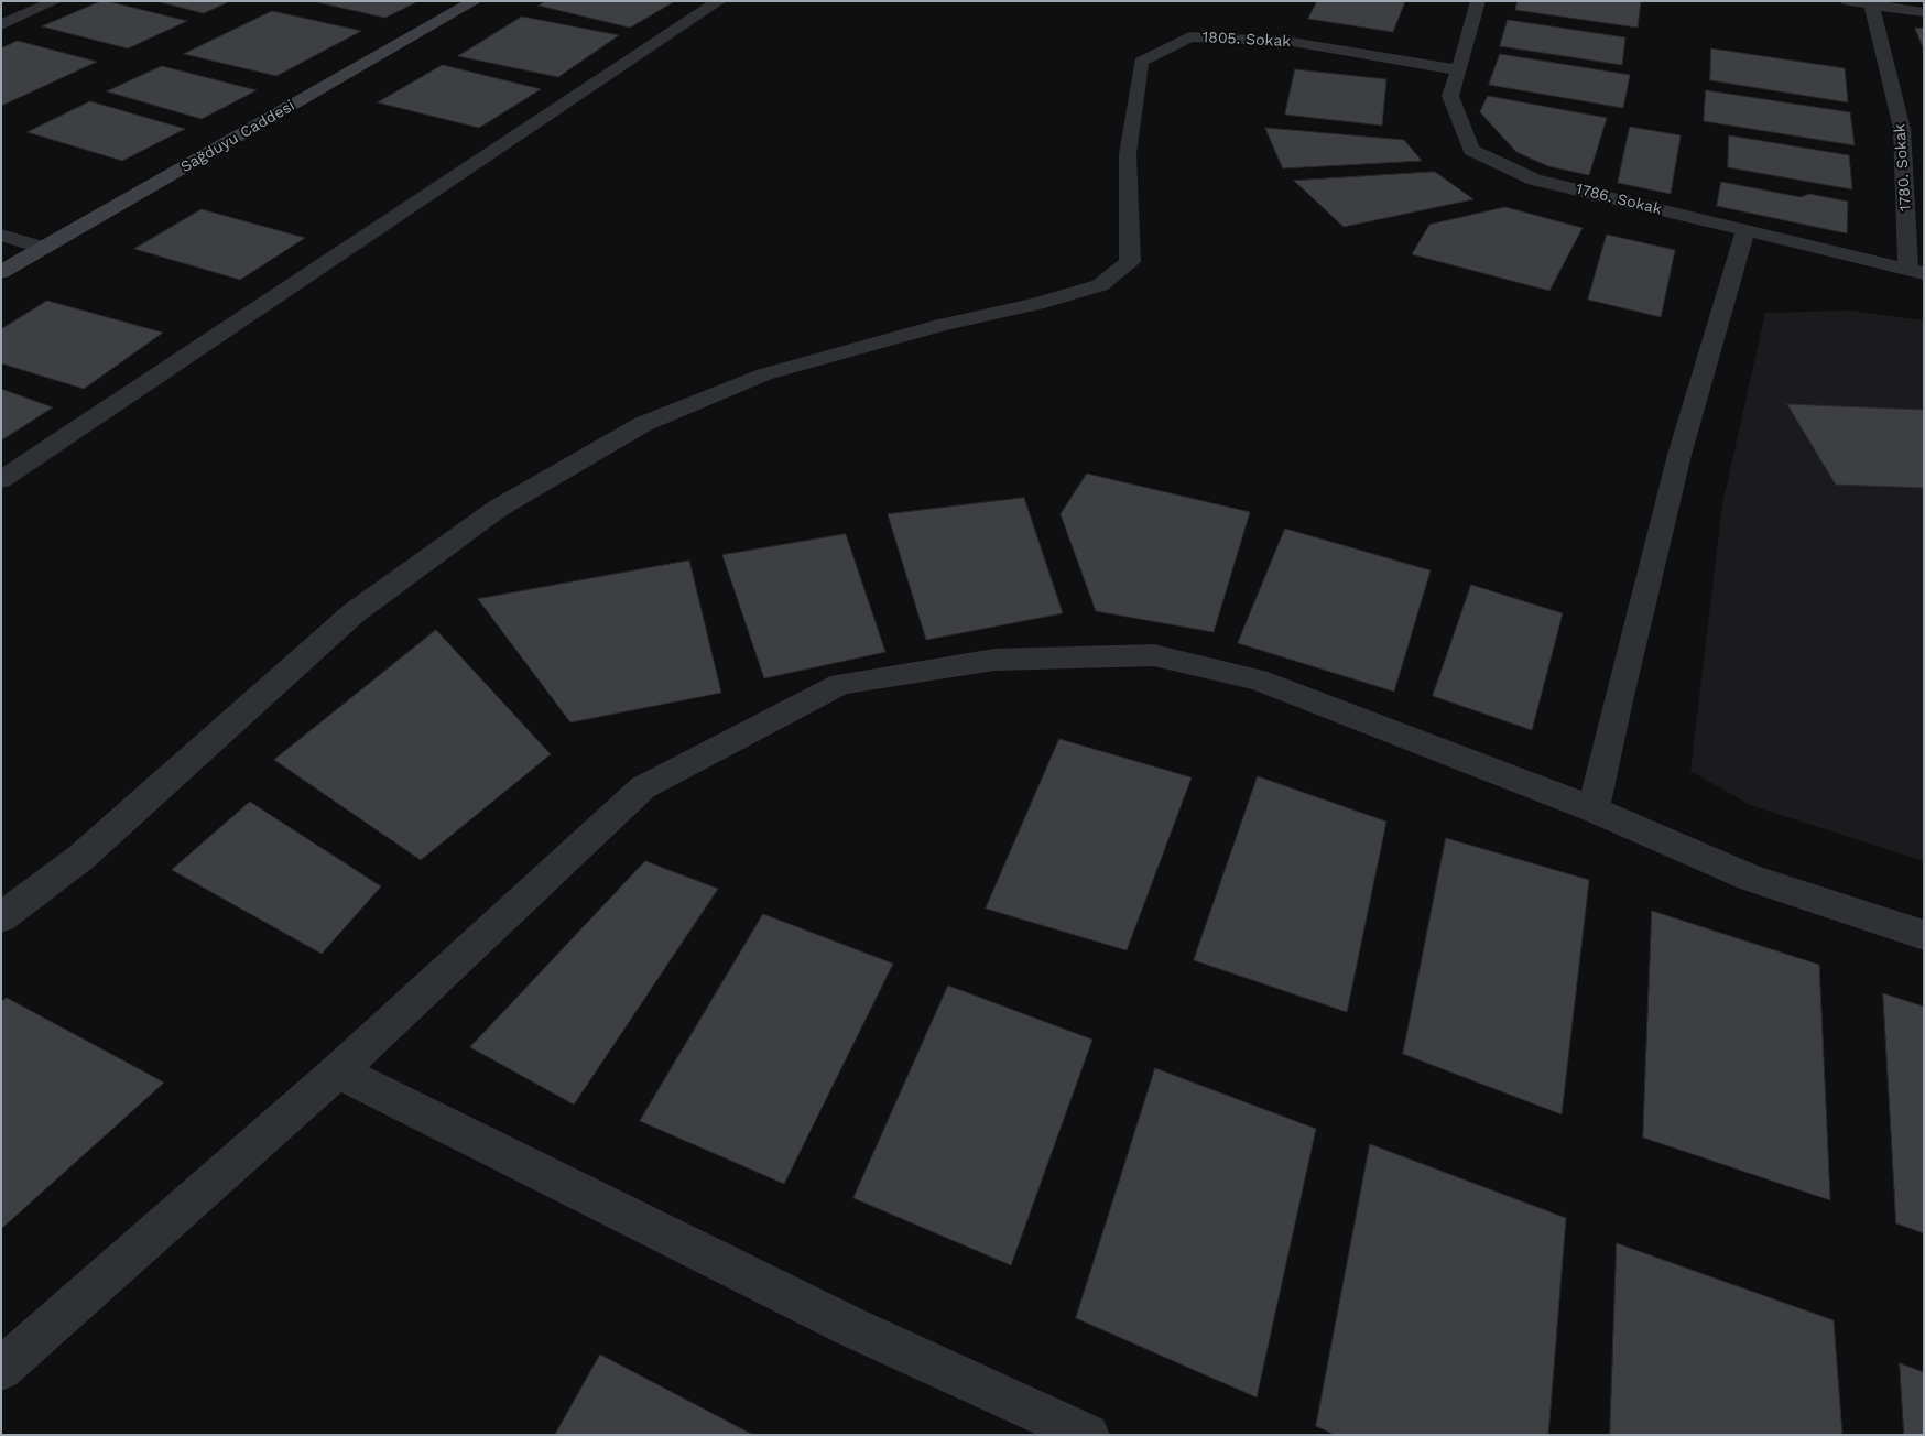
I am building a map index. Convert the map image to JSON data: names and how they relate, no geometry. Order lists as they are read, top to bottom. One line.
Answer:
{"streets":{"street":["1805. Sokak","Sağduyu Caddesi","1780. Sokak","1786. Sokak"]},"crossings":[["1805. Sokak","1786. Sokak"],["1780. Sokak","1786. Sokak"]]}
